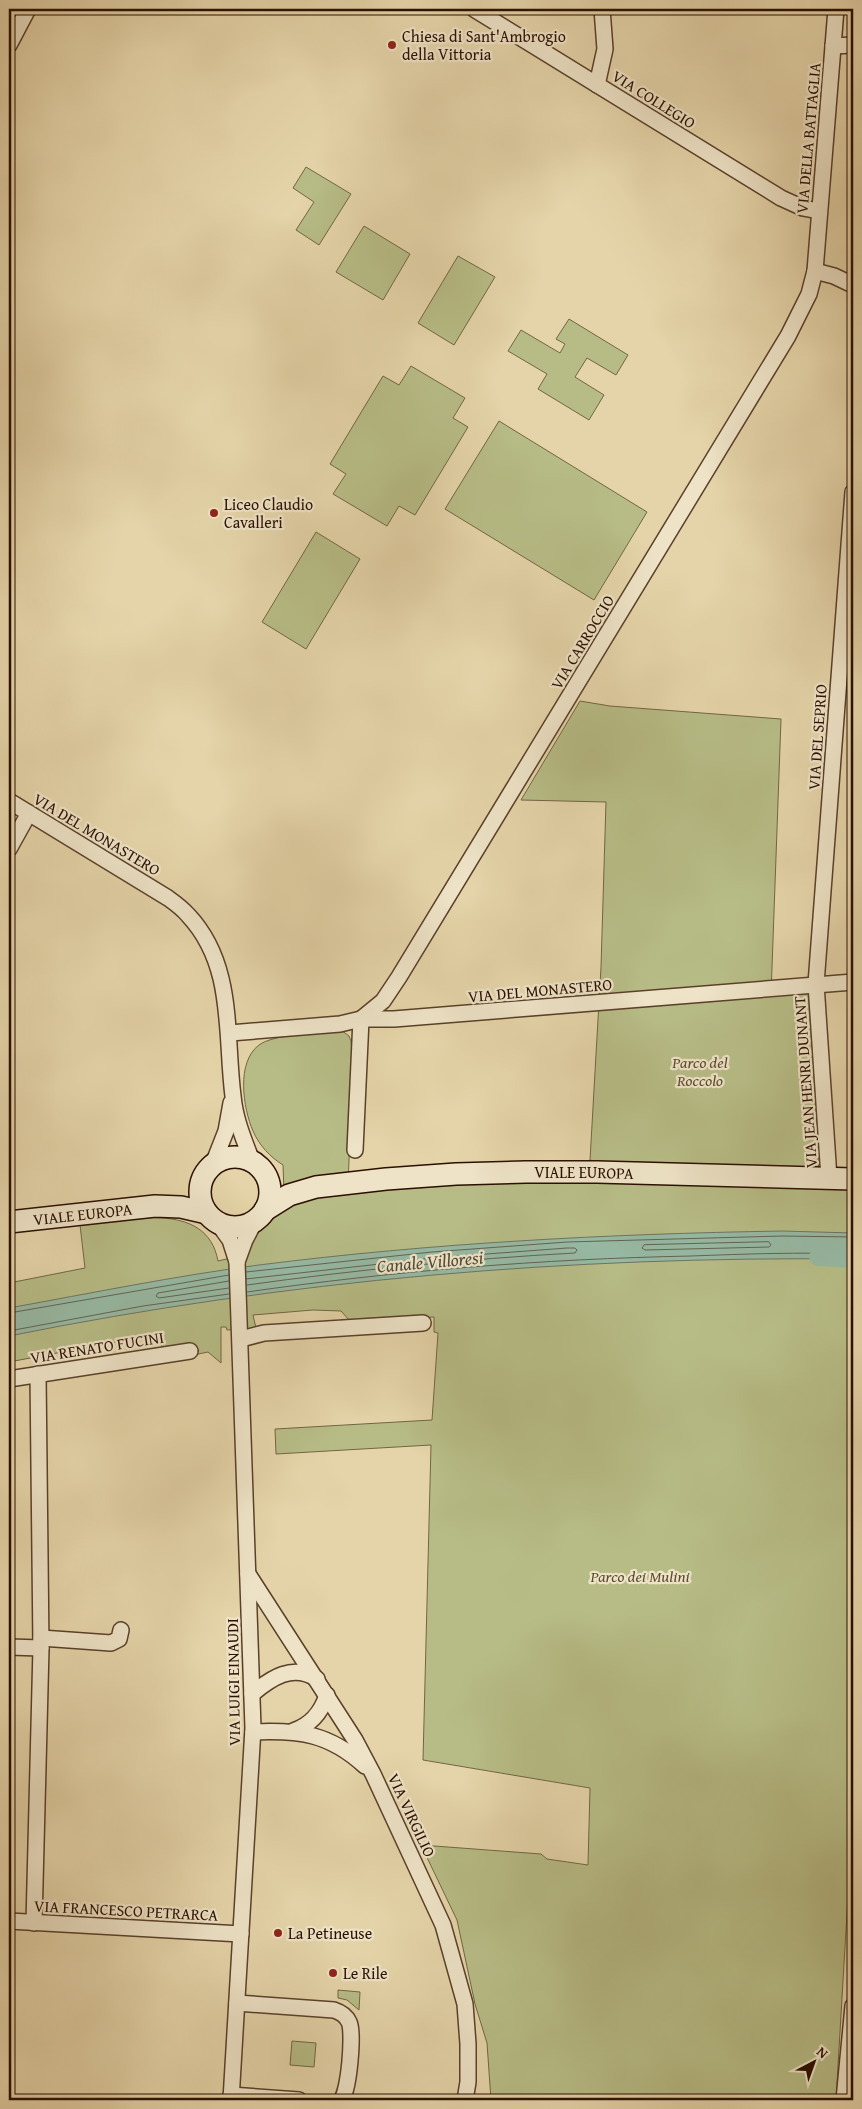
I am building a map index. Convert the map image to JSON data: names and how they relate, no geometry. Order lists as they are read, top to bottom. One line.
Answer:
{"streets":{"street":["VIA COLLEGIO","VIA DELLA BATTAGLIA","VIA CARROCCIO","VIA DEL SEPRIO","VIA DEL MONASTERO","VIA JEAN HENRI DUNANT","VIALE EUROPA","VIA RENATO FUCINI","VIA LUIGI EINAUDI","VIA VIRGILIO","VIA FRANCESCO PETRARCA"]},"crossings":[["VIA COLLEGIO","VIA DELLA BATTAGLIA"],["VIA DELLA BATTAGLIA","VIA CARROCCIO"],["VIA CARROCCIO","VIA DEL MONASTERO"],["VIA DEL SEPRIO","VIA DEL MONASTERO"],["VIA DEL SEPRIO","VIA JEAN HENRI DUNANT"],["VIA DEL MONASTERO","VIA JEAN HENRI DUNANT"],["VIA JEAN HENRI DUNANT","VIALE EUROPA"],["VIALE EUROPA","VIA LUIGI EINAUDI"],["VIA LUIGI EINAUDI","VIA VIRGILIO"],["VIA LUIGI EINAUDI","VIA FRANCESCO PETRARCA"]],"water":["Canale Villoresi"],"parks":["Parco del Roccolo","Parco dei Mulini"],"places":["Chiesa di Sant'Ambrogio della Vittoria","Liceo Claudio Cavalleri","La Petineuse","Le Rile"],"north":"top right"}
